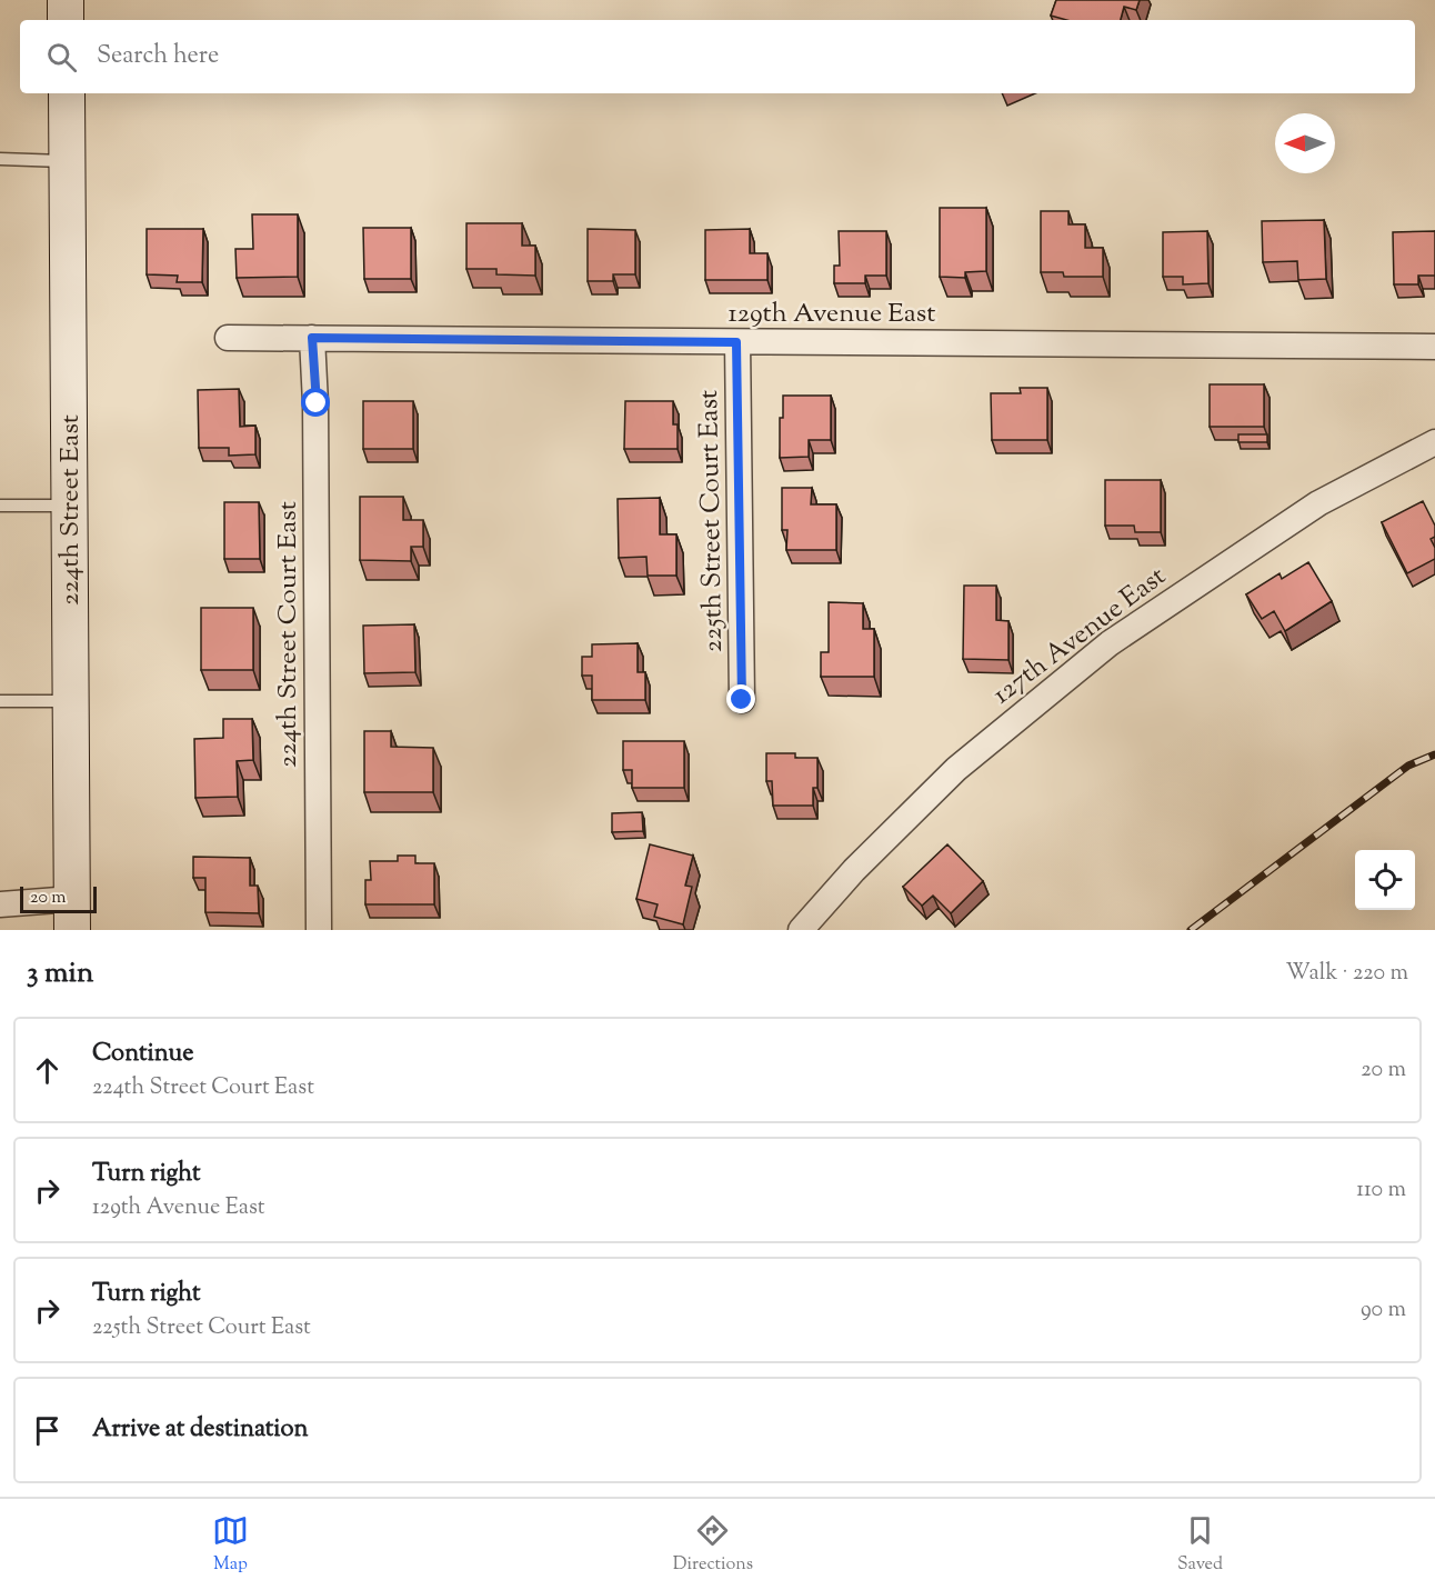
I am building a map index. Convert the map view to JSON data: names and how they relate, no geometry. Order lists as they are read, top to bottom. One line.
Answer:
{"streets":{"main road":["224th Street East"],"street":["129th Avenue East","225th Street Court East","224th Street Court East","127th Avenue East"]},"crossings":[["129th Avenue East","225th Street Court East"],["129th Avenue East","224th Street Court East"]],"scale_bar":"20 m","north":"left","page":{"search":"Search here","scale":"20 m","heading":["3 min","Walk · 220 m"],"list":[["Continue","224th Street Court East","20 m"],["Turn right","129th Avenue East","110 m"],["Turn right","225th Street Court East","90 m"],"Arrive at destination"],"nav":["Map","Directions","Saved"]}}
